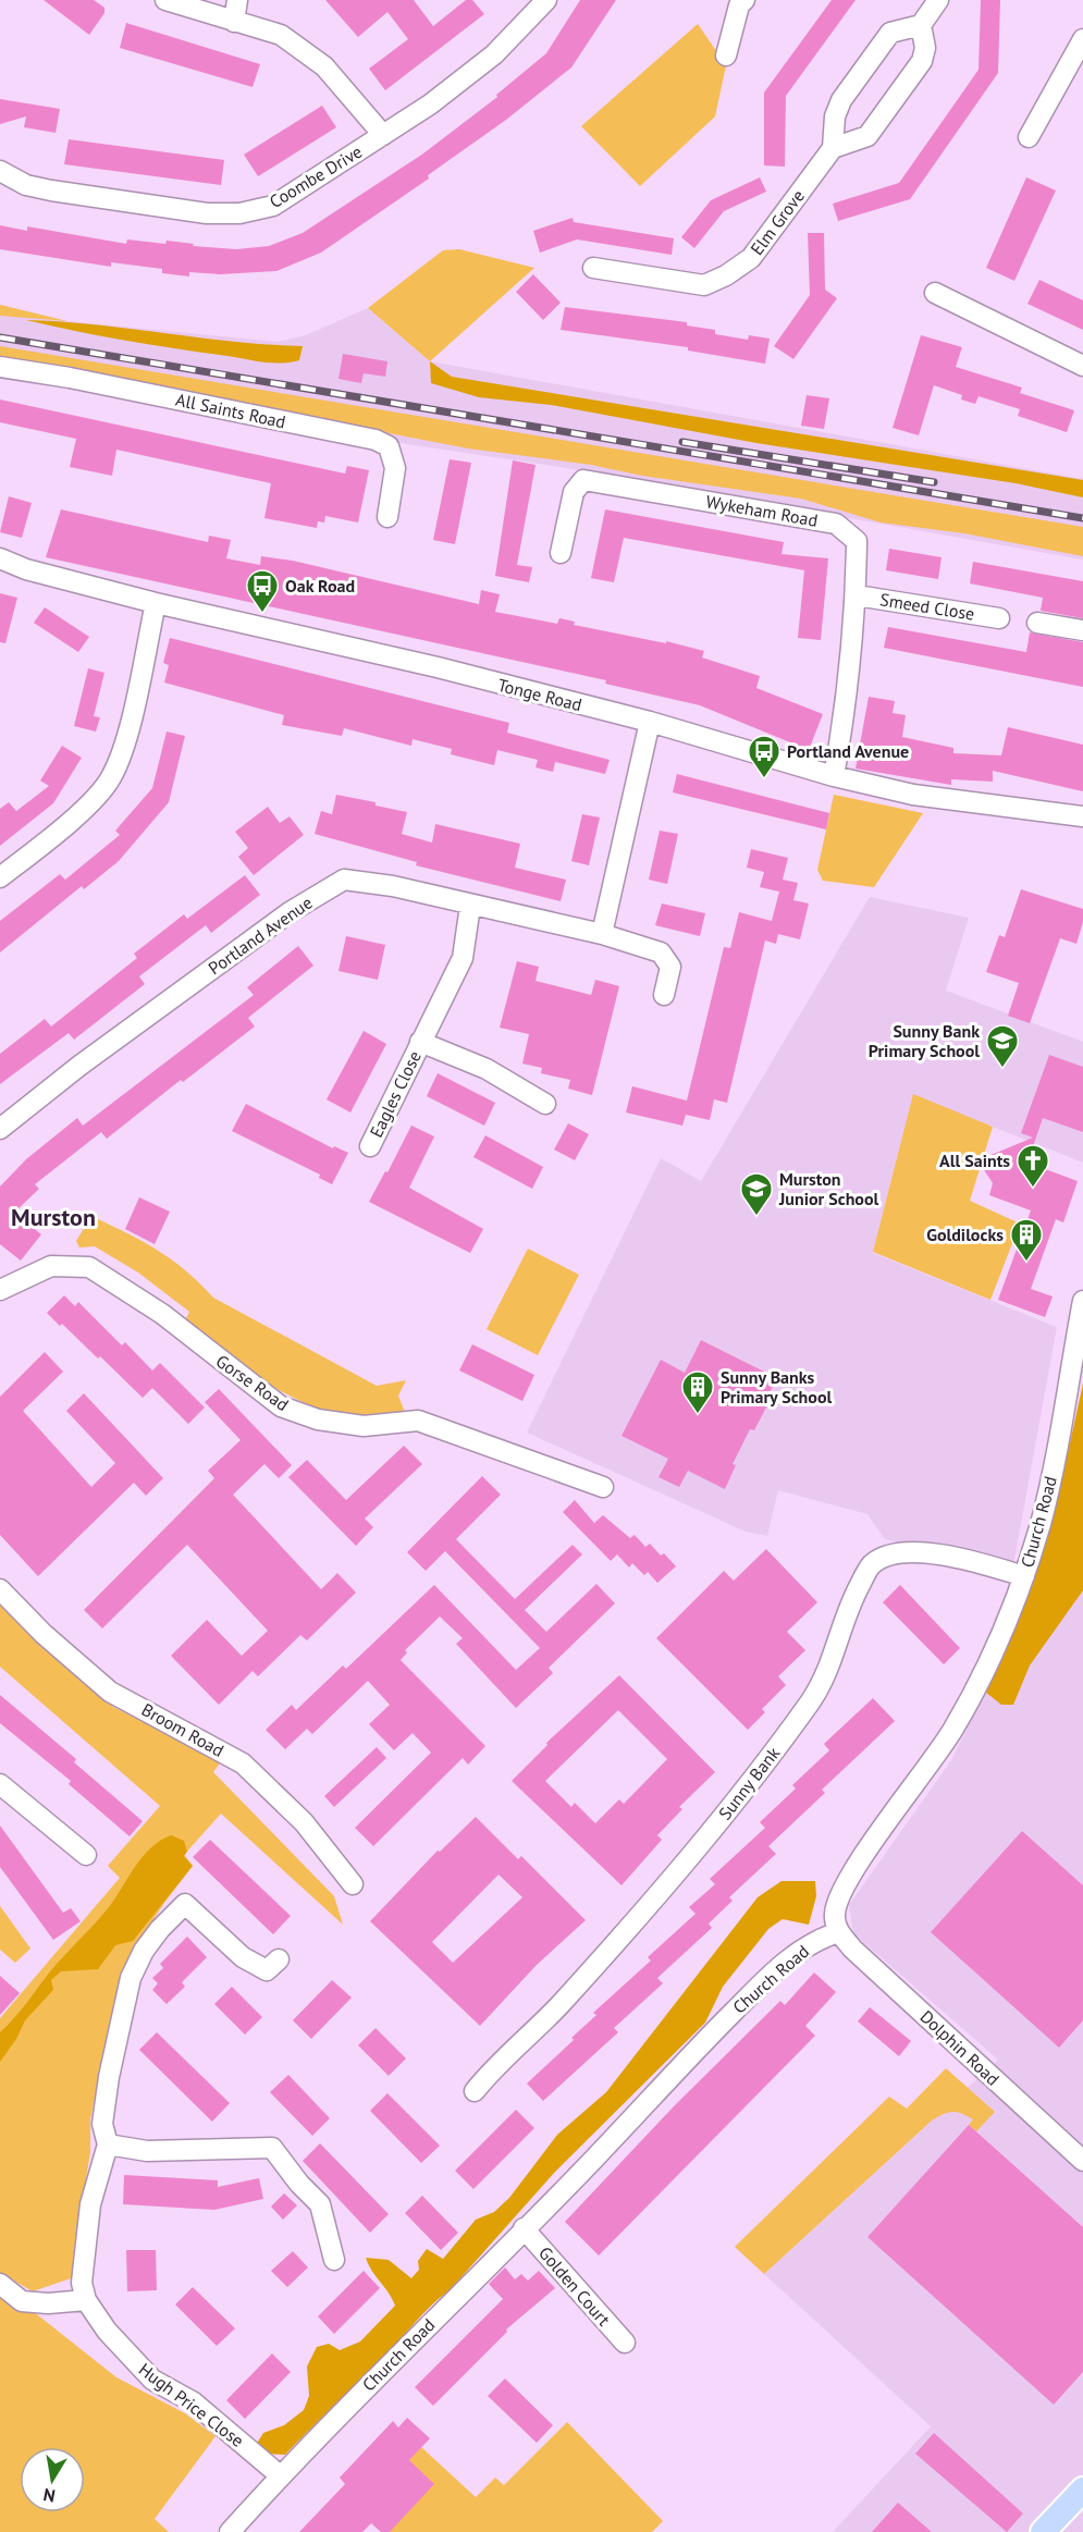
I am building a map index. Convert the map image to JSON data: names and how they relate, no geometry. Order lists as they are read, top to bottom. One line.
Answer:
{"streets":{"street":["Coombe Drive","Elm Grove","All Saints Road","Wykeham Road","Smeed Close","Tonge Road","Portland Avenue","Eagles Close","Gorse Road","Church Road","Broom Road","Sunny Bank","Dolphin Road","Golden Court","Hugh Price Close"]},"crossings":[["Wykeham Road","Smeed Close"],["Wykeham Road","Tonge Road"],["Portland Avenue","Eagles Close"],["Church Road","Sunny Bank"],["Church Road","Dolphin Road"],["Church Road","Golden Court"],["Church Road","Hugh Price Close"]],"districts":["Murston"],"places":{"bus stop":["Oak Road","Portland Avenue"],"school or university":["Sunny Bank Primary School","Murston Junior School"],"church":["All Saints"],"building":["Goldilocks","Sunny Banks Primary School"]},"north":"bottom"}
